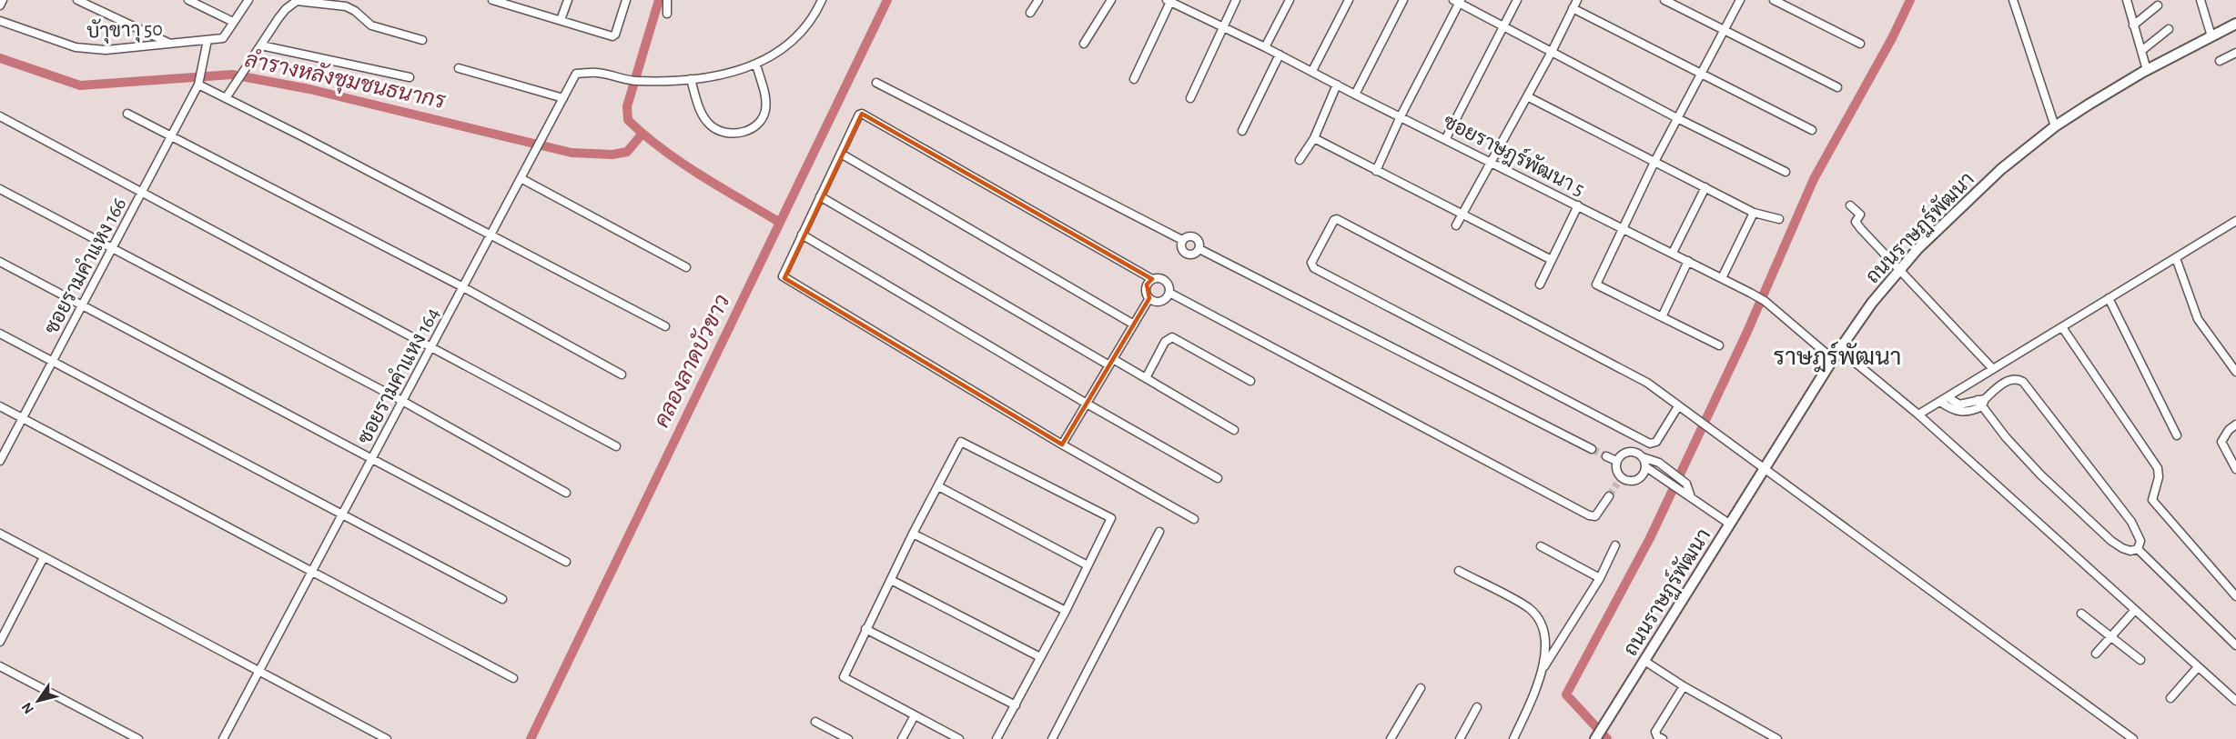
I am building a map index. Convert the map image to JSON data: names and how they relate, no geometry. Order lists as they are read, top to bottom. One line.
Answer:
{"streets":{"street":["บัาุขาาุ 50","ซอยราษฎร์พัฒนา 5","ถนนราษฏร์พัฒนา","ซอยรามคำแหง 166","ซอยรามคำแหง 164"]},"crossings":[["บัาุขาาุ 50","ซอยรามคำแหง 166"],["ซอยราษฎร์พัฒนา 5","ถนนราษฏร์พัฒนา"]],"districts":["ราษฎร์พัฒนา"],"water":["ลำรางหลังชุมชนธนากร","คลองลาดบัวขาว"],"north":"bottom left"}
